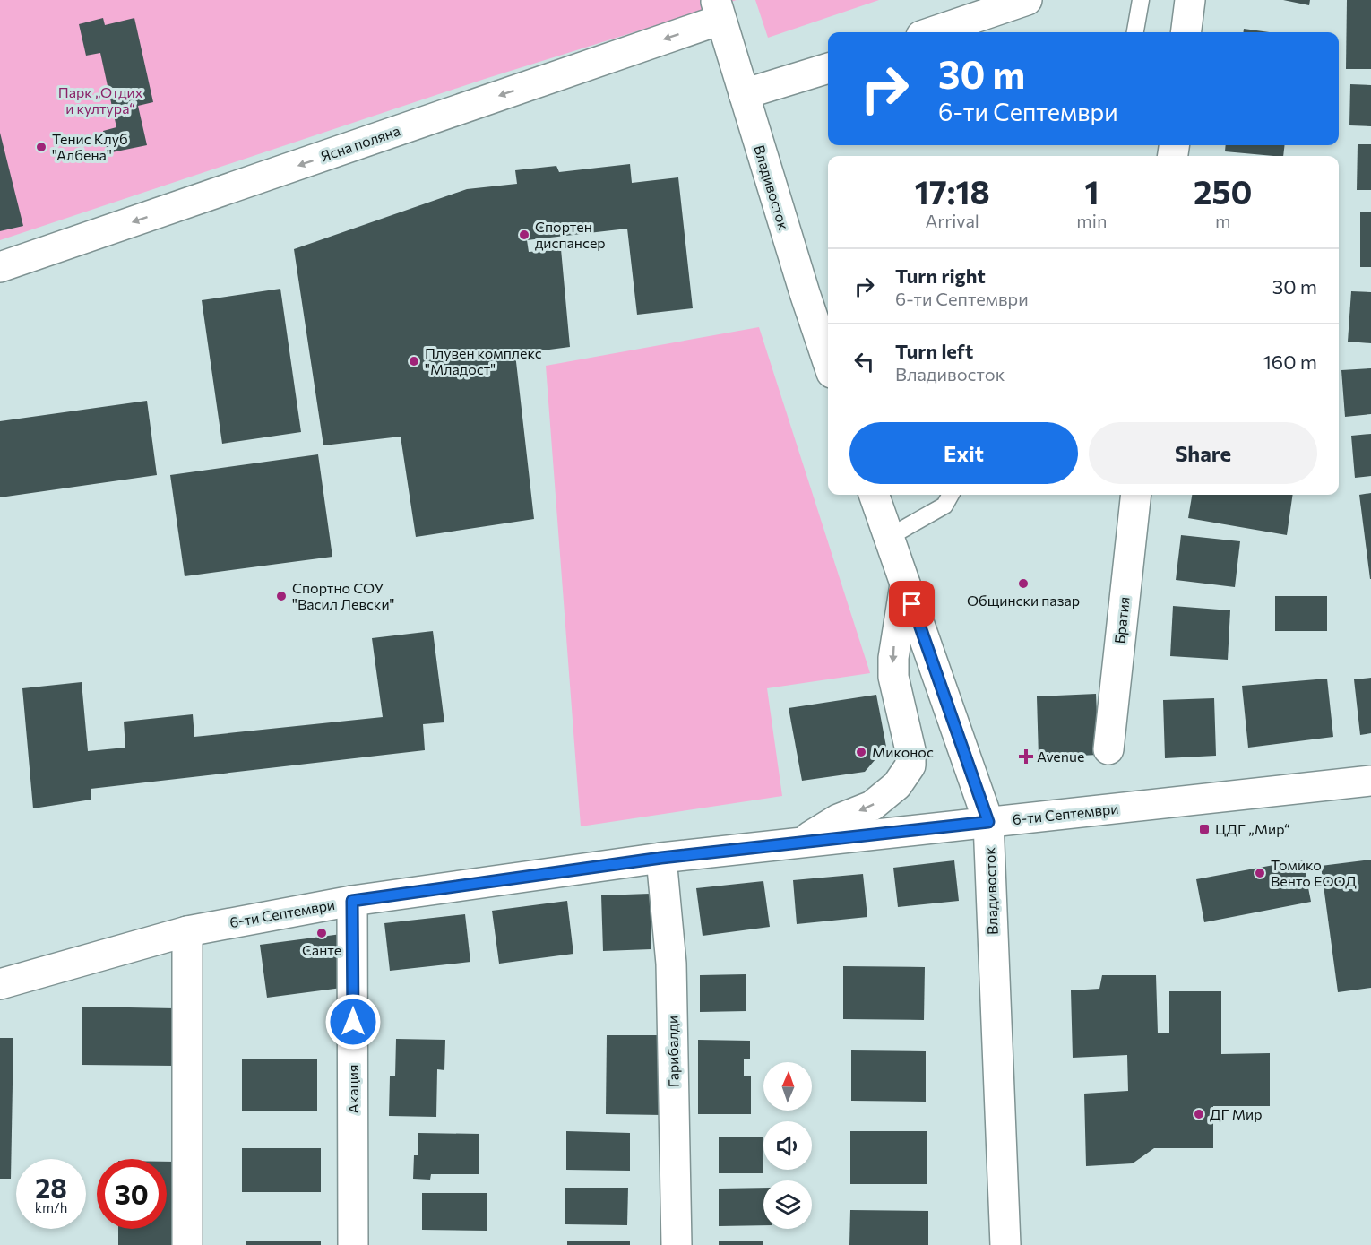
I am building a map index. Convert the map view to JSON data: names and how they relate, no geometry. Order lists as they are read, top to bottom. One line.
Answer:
{"streets":{"street":["Ясна поляна","Владивосток","Братия","6-ти Септември","Гарибалди","Акация"]},"crossings":[["Ясна поляна","Владивосток"],["Владивосток","6-ти Септември"],["6-ти Септември","Гарибалди"],["6-ти Септември","Акация"]],"one_way":["Ясна поляна"],"parks":["Парк „Отдих и култура“"],"places":{"other":["Тенис Клуб \"Албена\"","Спортен диспансер","Плувен комплекс \"Младост\"","Общински пазар","Спортно СОУ \"Васил Левски\"","Миконос","Томико Венто ЕООД","Санте","ДГ Мир"],"health":["Avenue"],"transit":["ЦДГ „Мир“"]},"north":"top","page":{"turn":["30 m","6-ти Септември"],"eta":["17:18","Arrival","1","min","250","m"],"list":[{"name":"Turn right","note":"6-ти Септември","value":"30 m"},{"name":"Turn left","note":"Владивосток","value":"160 m"}],"buttons":["Exit","Share"],"speed":"28 km/h","limit":"30"}}
